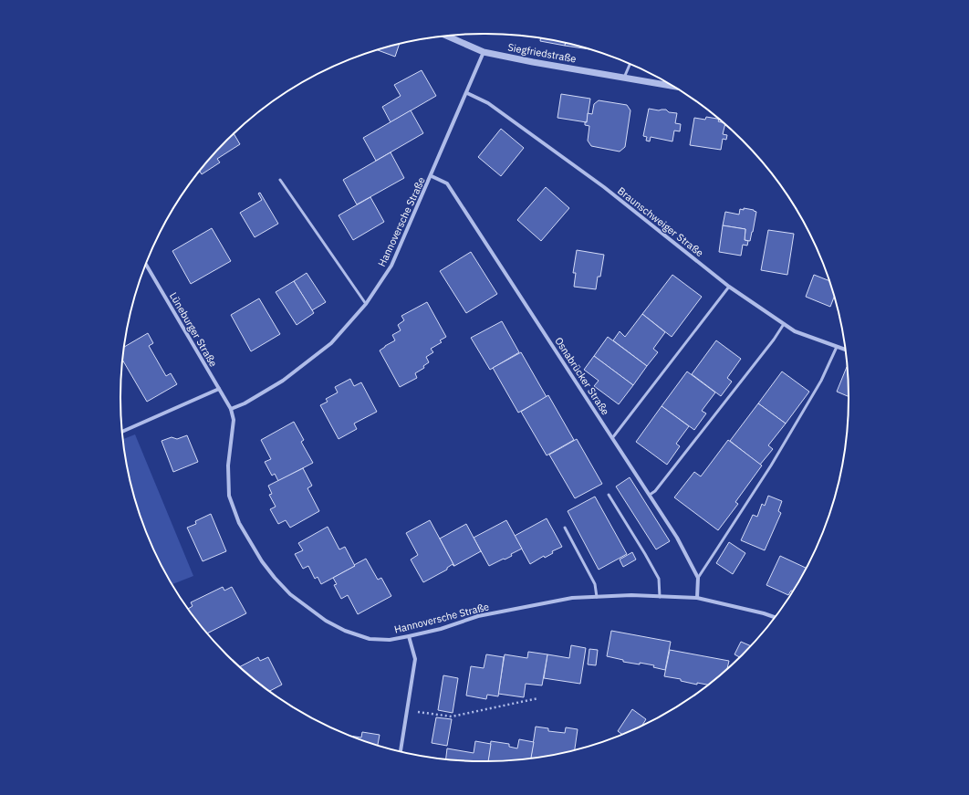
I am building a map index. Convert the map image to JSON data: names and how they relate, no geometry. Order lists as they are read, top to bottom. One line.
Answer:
{"streets":{"street":["Siegfriedstraße","Hannoversche Straße","Braunschweiger Straße","Lüneburger Straße","Osnabrücker Straße"]},"crossings":[["Siegfriedstraße","Hannoversche Straße"],["Hannoversche Straße","Braunschweiger Straße"],["Hannoversche Straße","Lüneburger Straße"],["Hannoversche Straße","Osnabrücker Straße"]]}
